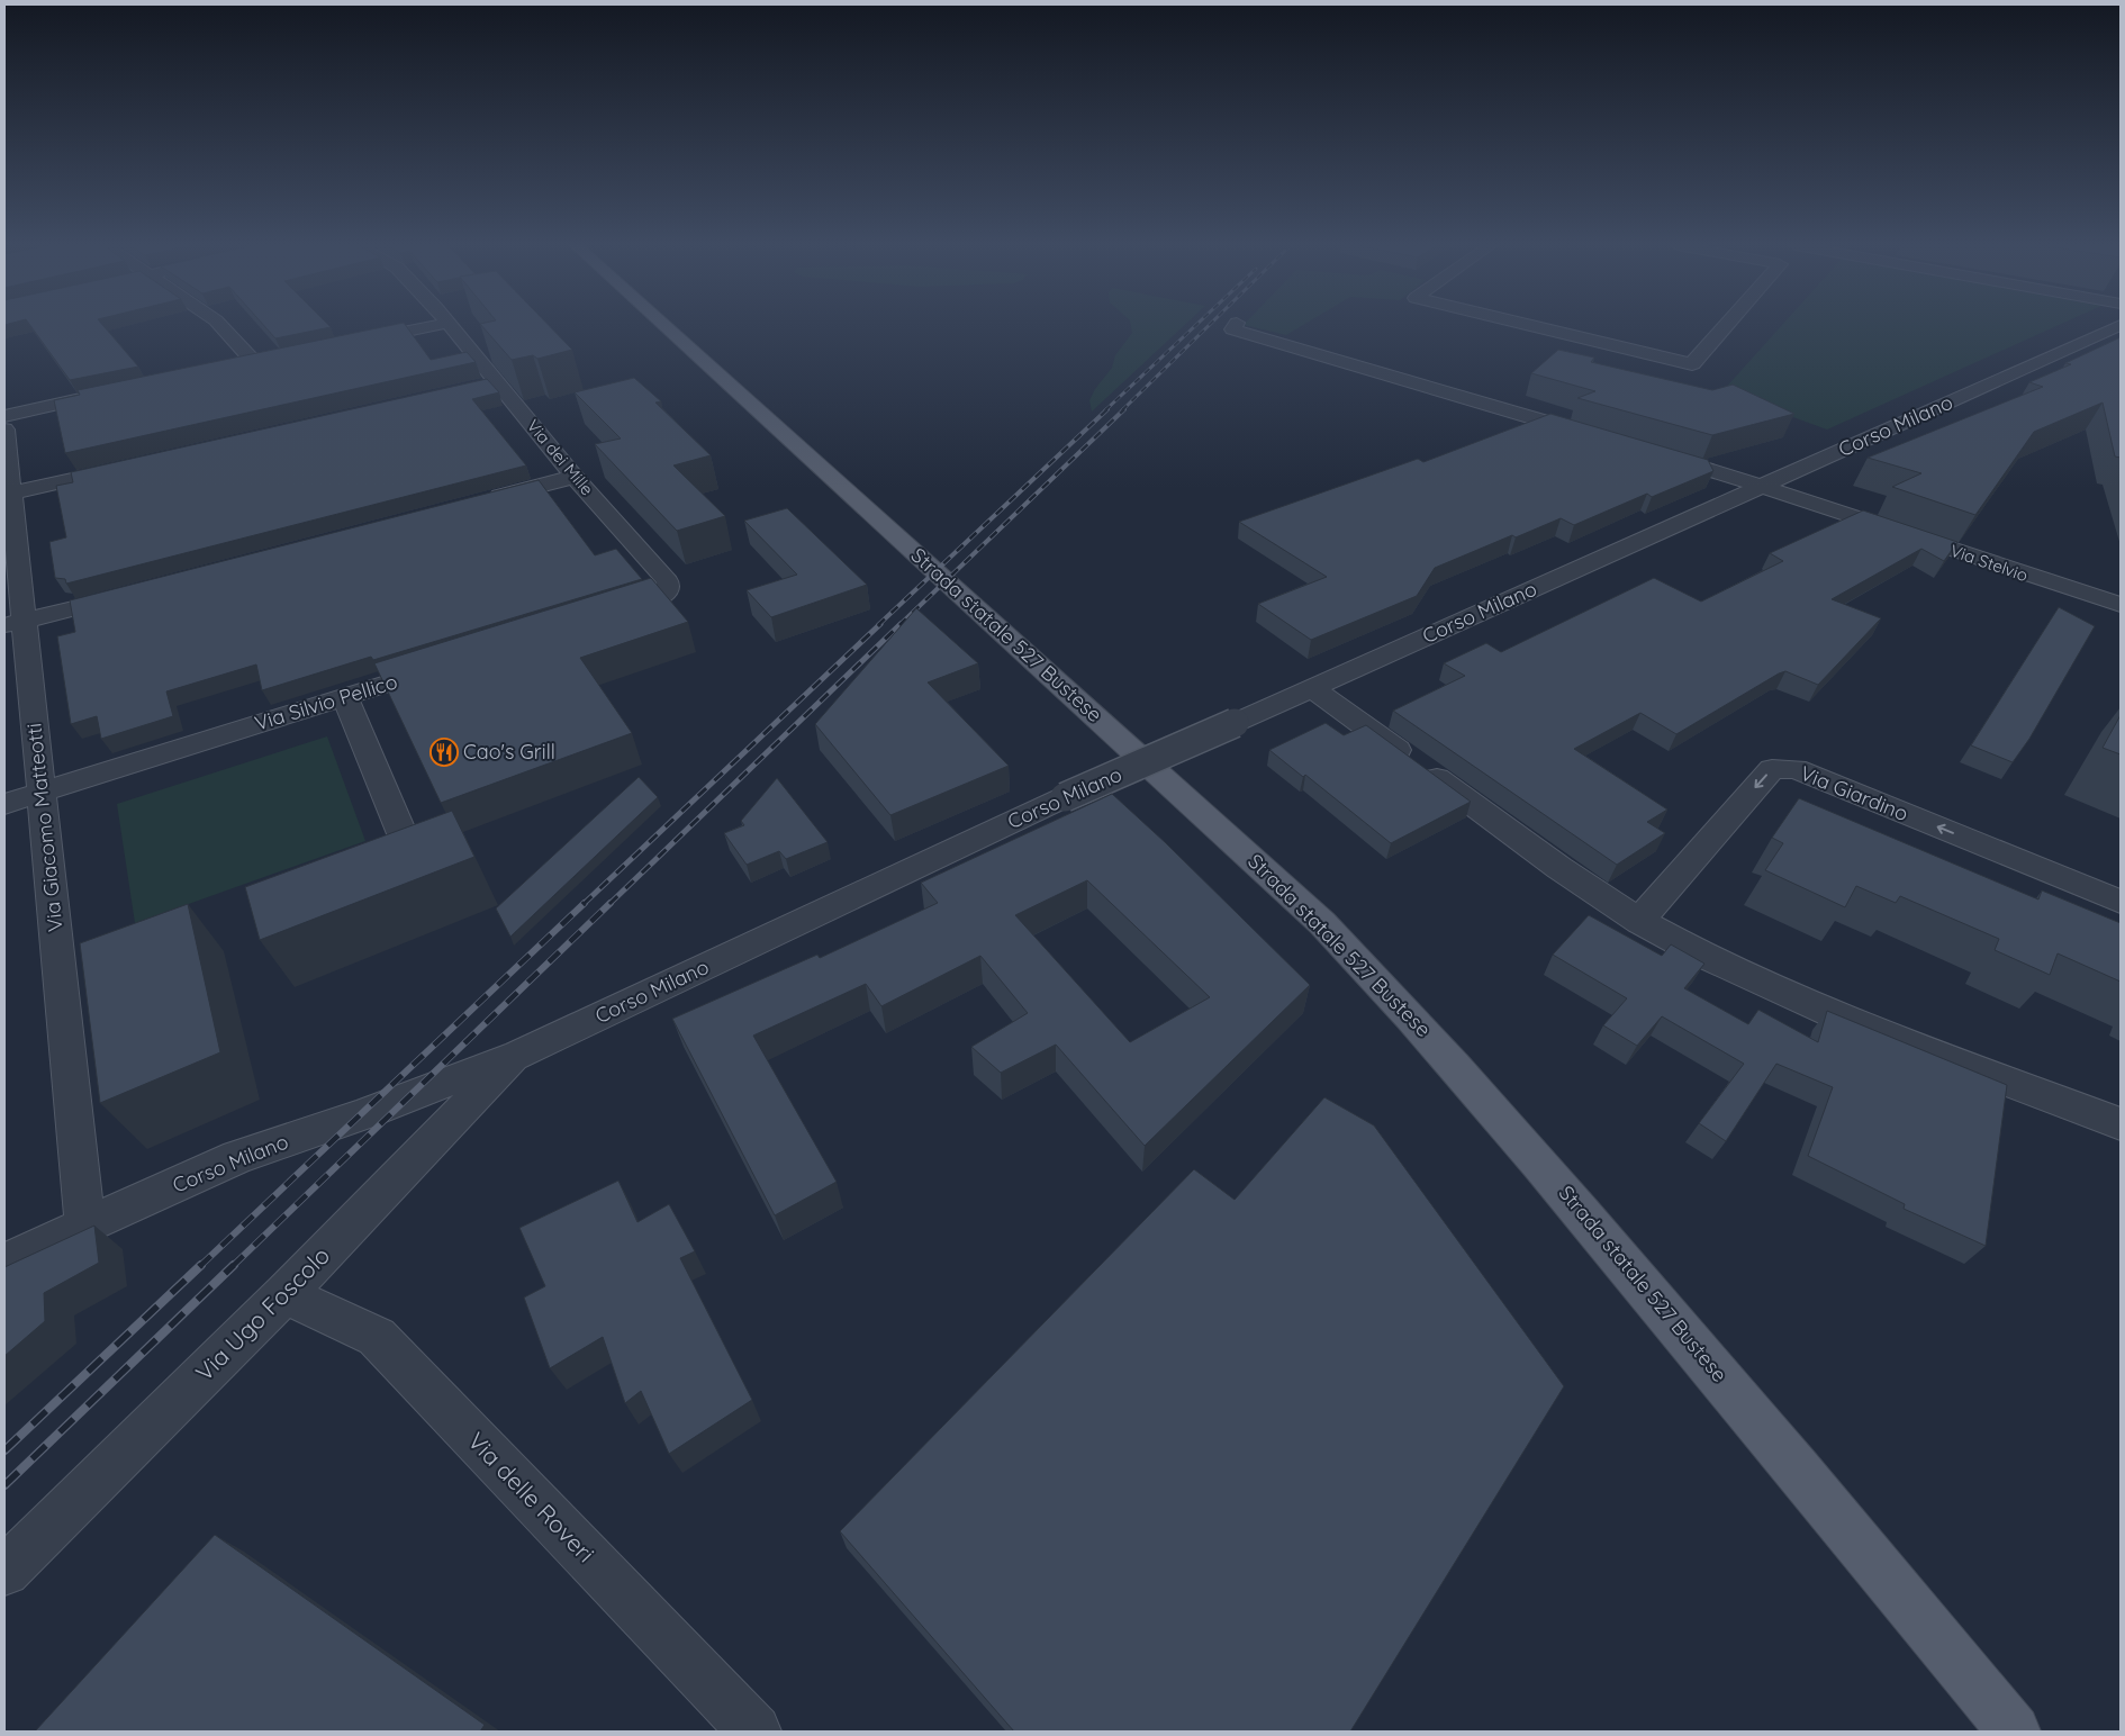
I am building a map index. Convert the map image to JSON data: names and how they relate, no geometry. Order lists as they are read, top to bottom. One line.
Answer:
{"streets":{"main road":["Strada statale 527 Bustese"],"street":["Corso Milano","Via dei Mille","Via Stelvio","Via Silvio Pellico","Via Giardino","Via Giacomo Matteotti","Via Ugo Foscolo","Via delle Roveri"]},"crossings":[["Corso Milano","Via Stelvio"],["Corso Milano","Via Giacomo Matteotti"],["Corso Milano","Via Ugo Foscolo"],["Via Silvio Pellico","Via Giacomo Matteotti"],["Via Ugo Foscolo","Via delle Roveri"]],"places":{"restaurant":["Cao's Grill"]}}
